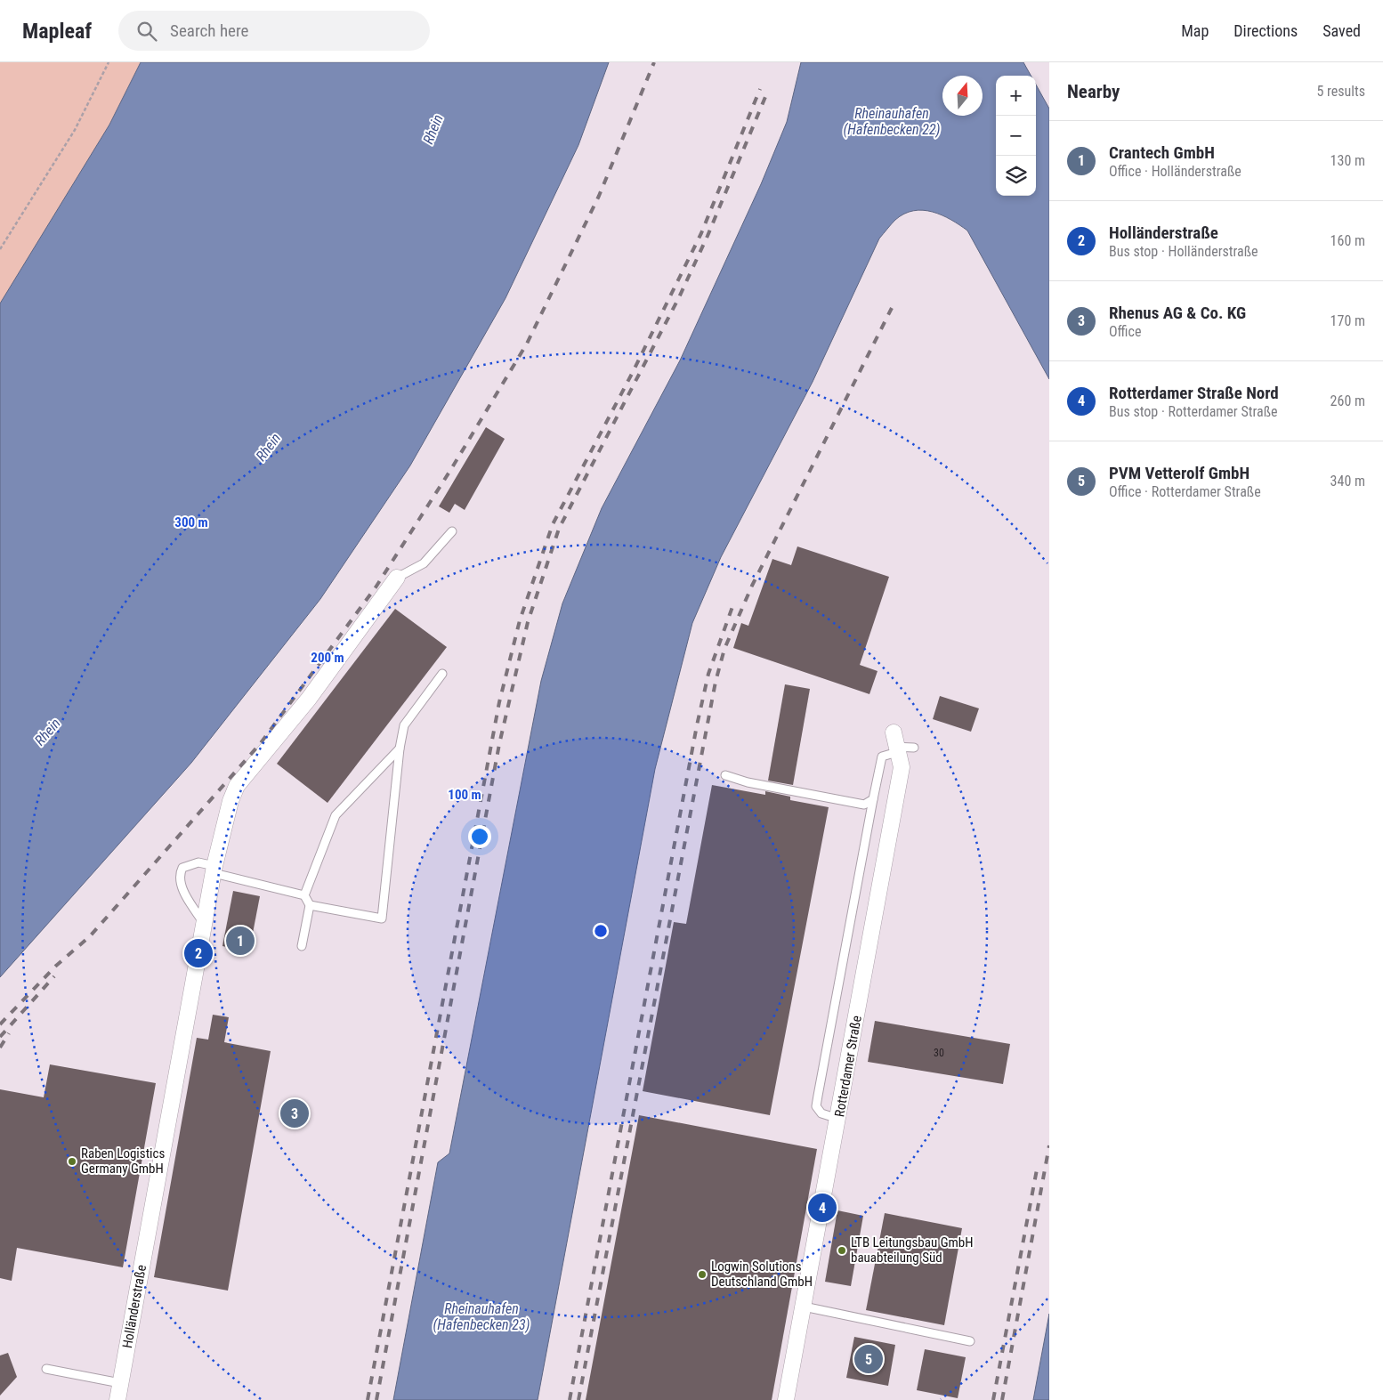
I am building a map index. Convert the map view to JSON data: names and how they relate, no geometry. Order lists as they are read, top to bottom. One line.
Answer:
{"streets":{"street":["Rotterdamer Straße","Holländerstraße"]},"water":["Rheinauhafen (Hafenbecken 22)","Rhein","Rheinauhafen (Hafenbecken 23)"],"places":["Raben Logistics Germany GmbH","LTB Leitungsbau GmbH bauabteilung Süd","Logwin Solutions Deutschland GmbH"],"house_numbers":["30"],"north":"top","page":{"header":"Mapleaf","search":"Search here","nav":["Map","Directions","Saved"],"heading":["Nearby","5 results"],"map_buttons":["+","−"],"list":[{"mark":"1","name":"Crantech GmbH","note":"Office · Holländerstraße","value":"130 m"},{"mark":"2","name":"Holländerstraße","note":"Bus stop · Holländerstraße","value":"160 m"},{"mark":"3","name":"Rhenus AG & Co. KG","note":"Office","value":"170 m"},{"mark":"4","name":"Rotterdamer Straße Nord","note":"Bus stop · Rotterdamer Straße","value":"260 m"},{"mark":"5","name":"PVM Vetterolf GmbH","note":"Office · Rotterdamer Straße","value":"340 m"}],"pins":["1","2","3","4","5"]},"rings":["300 m","200 m","100 m"]}
